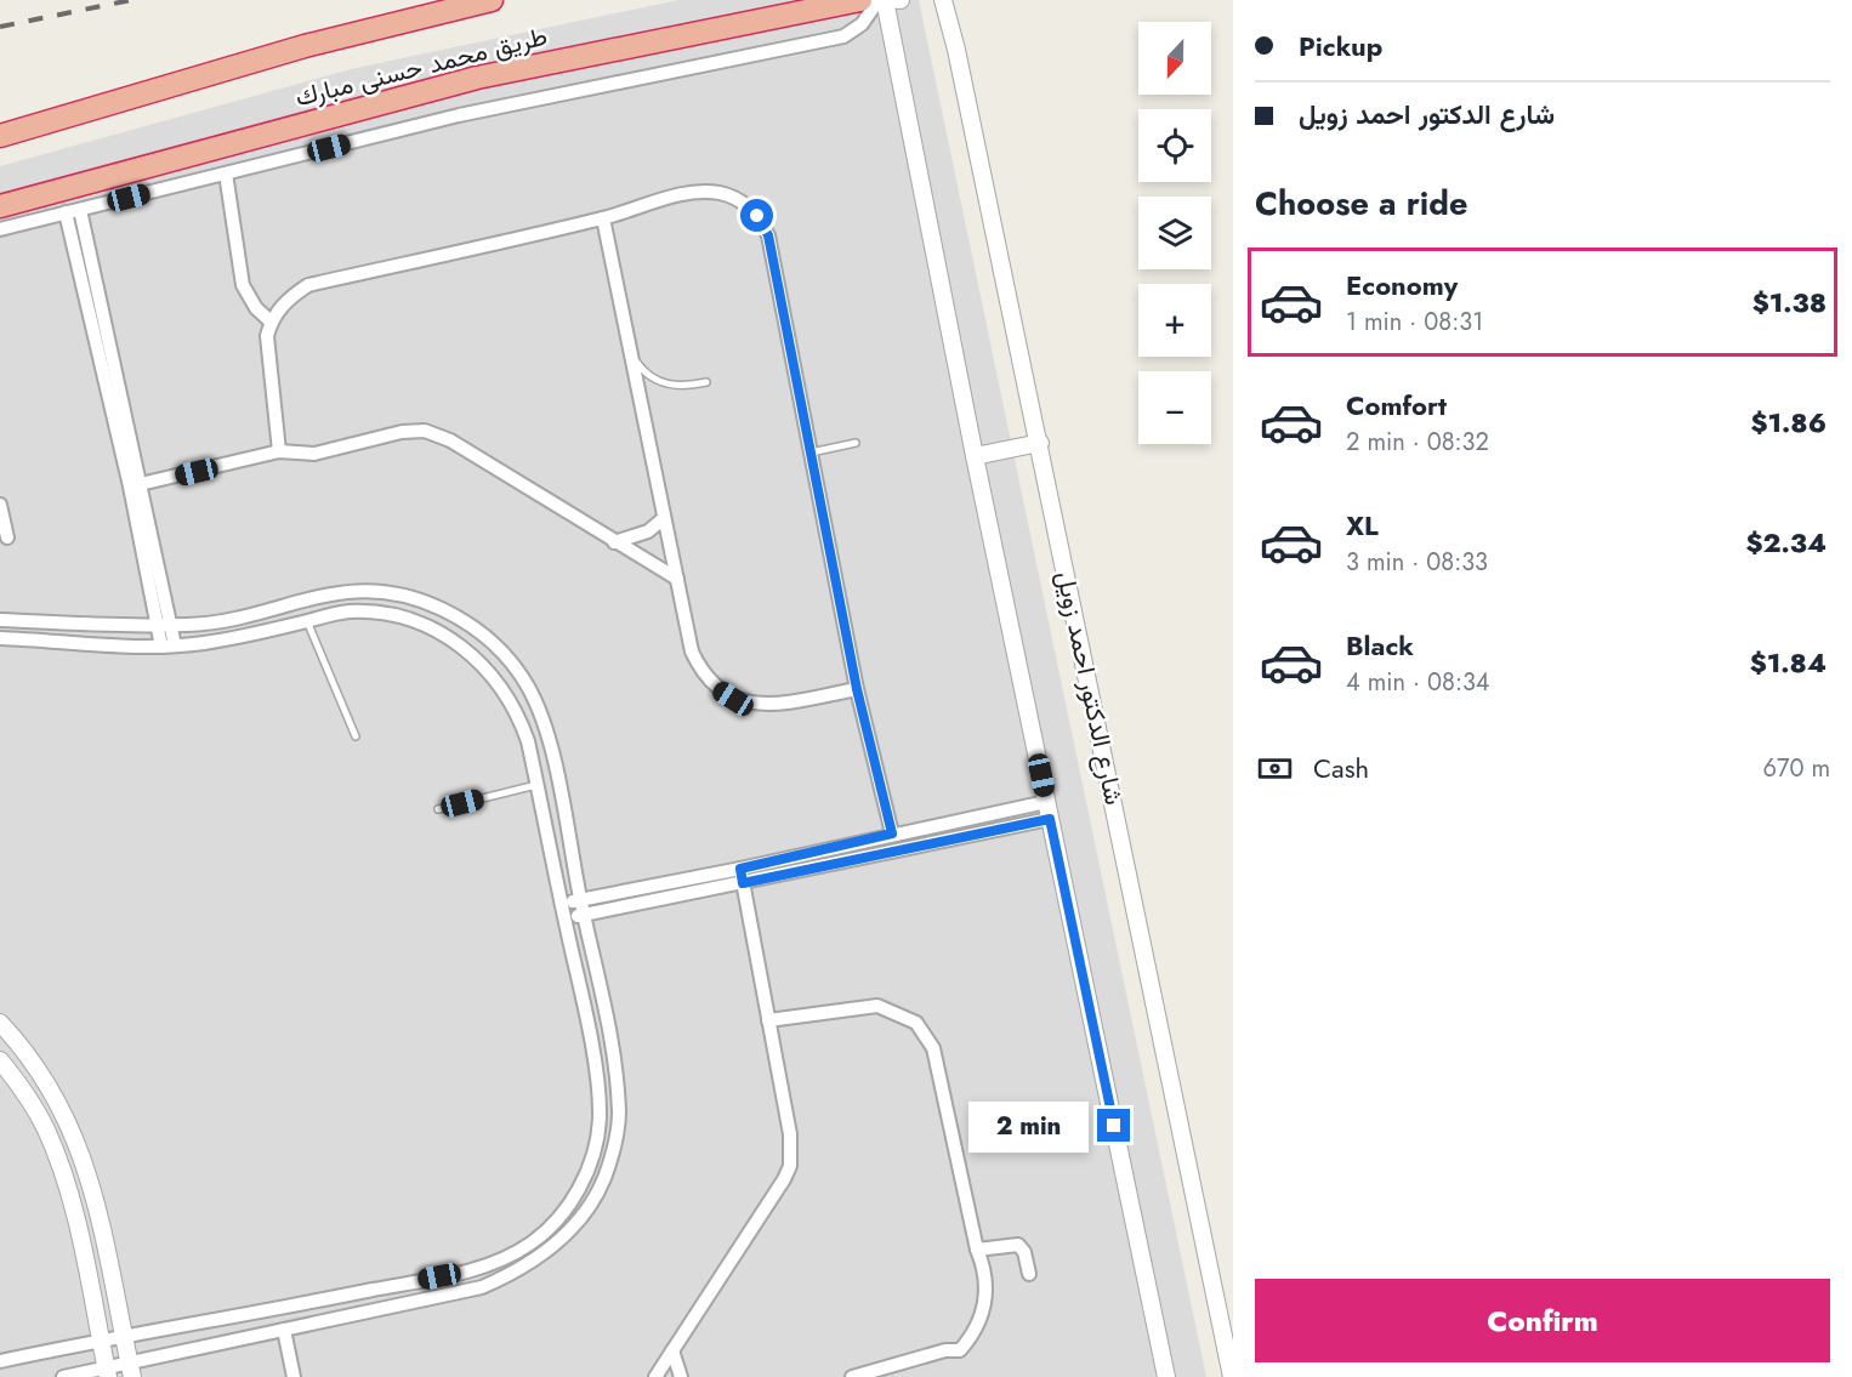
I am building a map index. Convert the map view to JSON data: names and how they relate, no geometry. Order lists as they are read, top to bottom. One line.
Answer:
{"streets":{"highway":["طريق محمد حسنى مبارك"],"street":["شارع الدكتور احمد زويل"]},"north":"bottom","page":{"banner":["Pickup","شارع الدكتور احمد زويل"],"map_buttons":["+","−"],"heading":"Choose a ride","list":[{"name":"Economy","note":"1 min · 08:31","value":"$1.38"},{"name":"Comfort","note":"2 min · 08:32","value":"$1.86"},{"name":"XL","note":"3 min · 08:33","value":"$2.34"},{"name":"Black","note":"4 min · 08:34","value":"$1.84"}],"pay":["Cash","670 m"],"bubble":"2 min","buttons":"Confirm"}}
